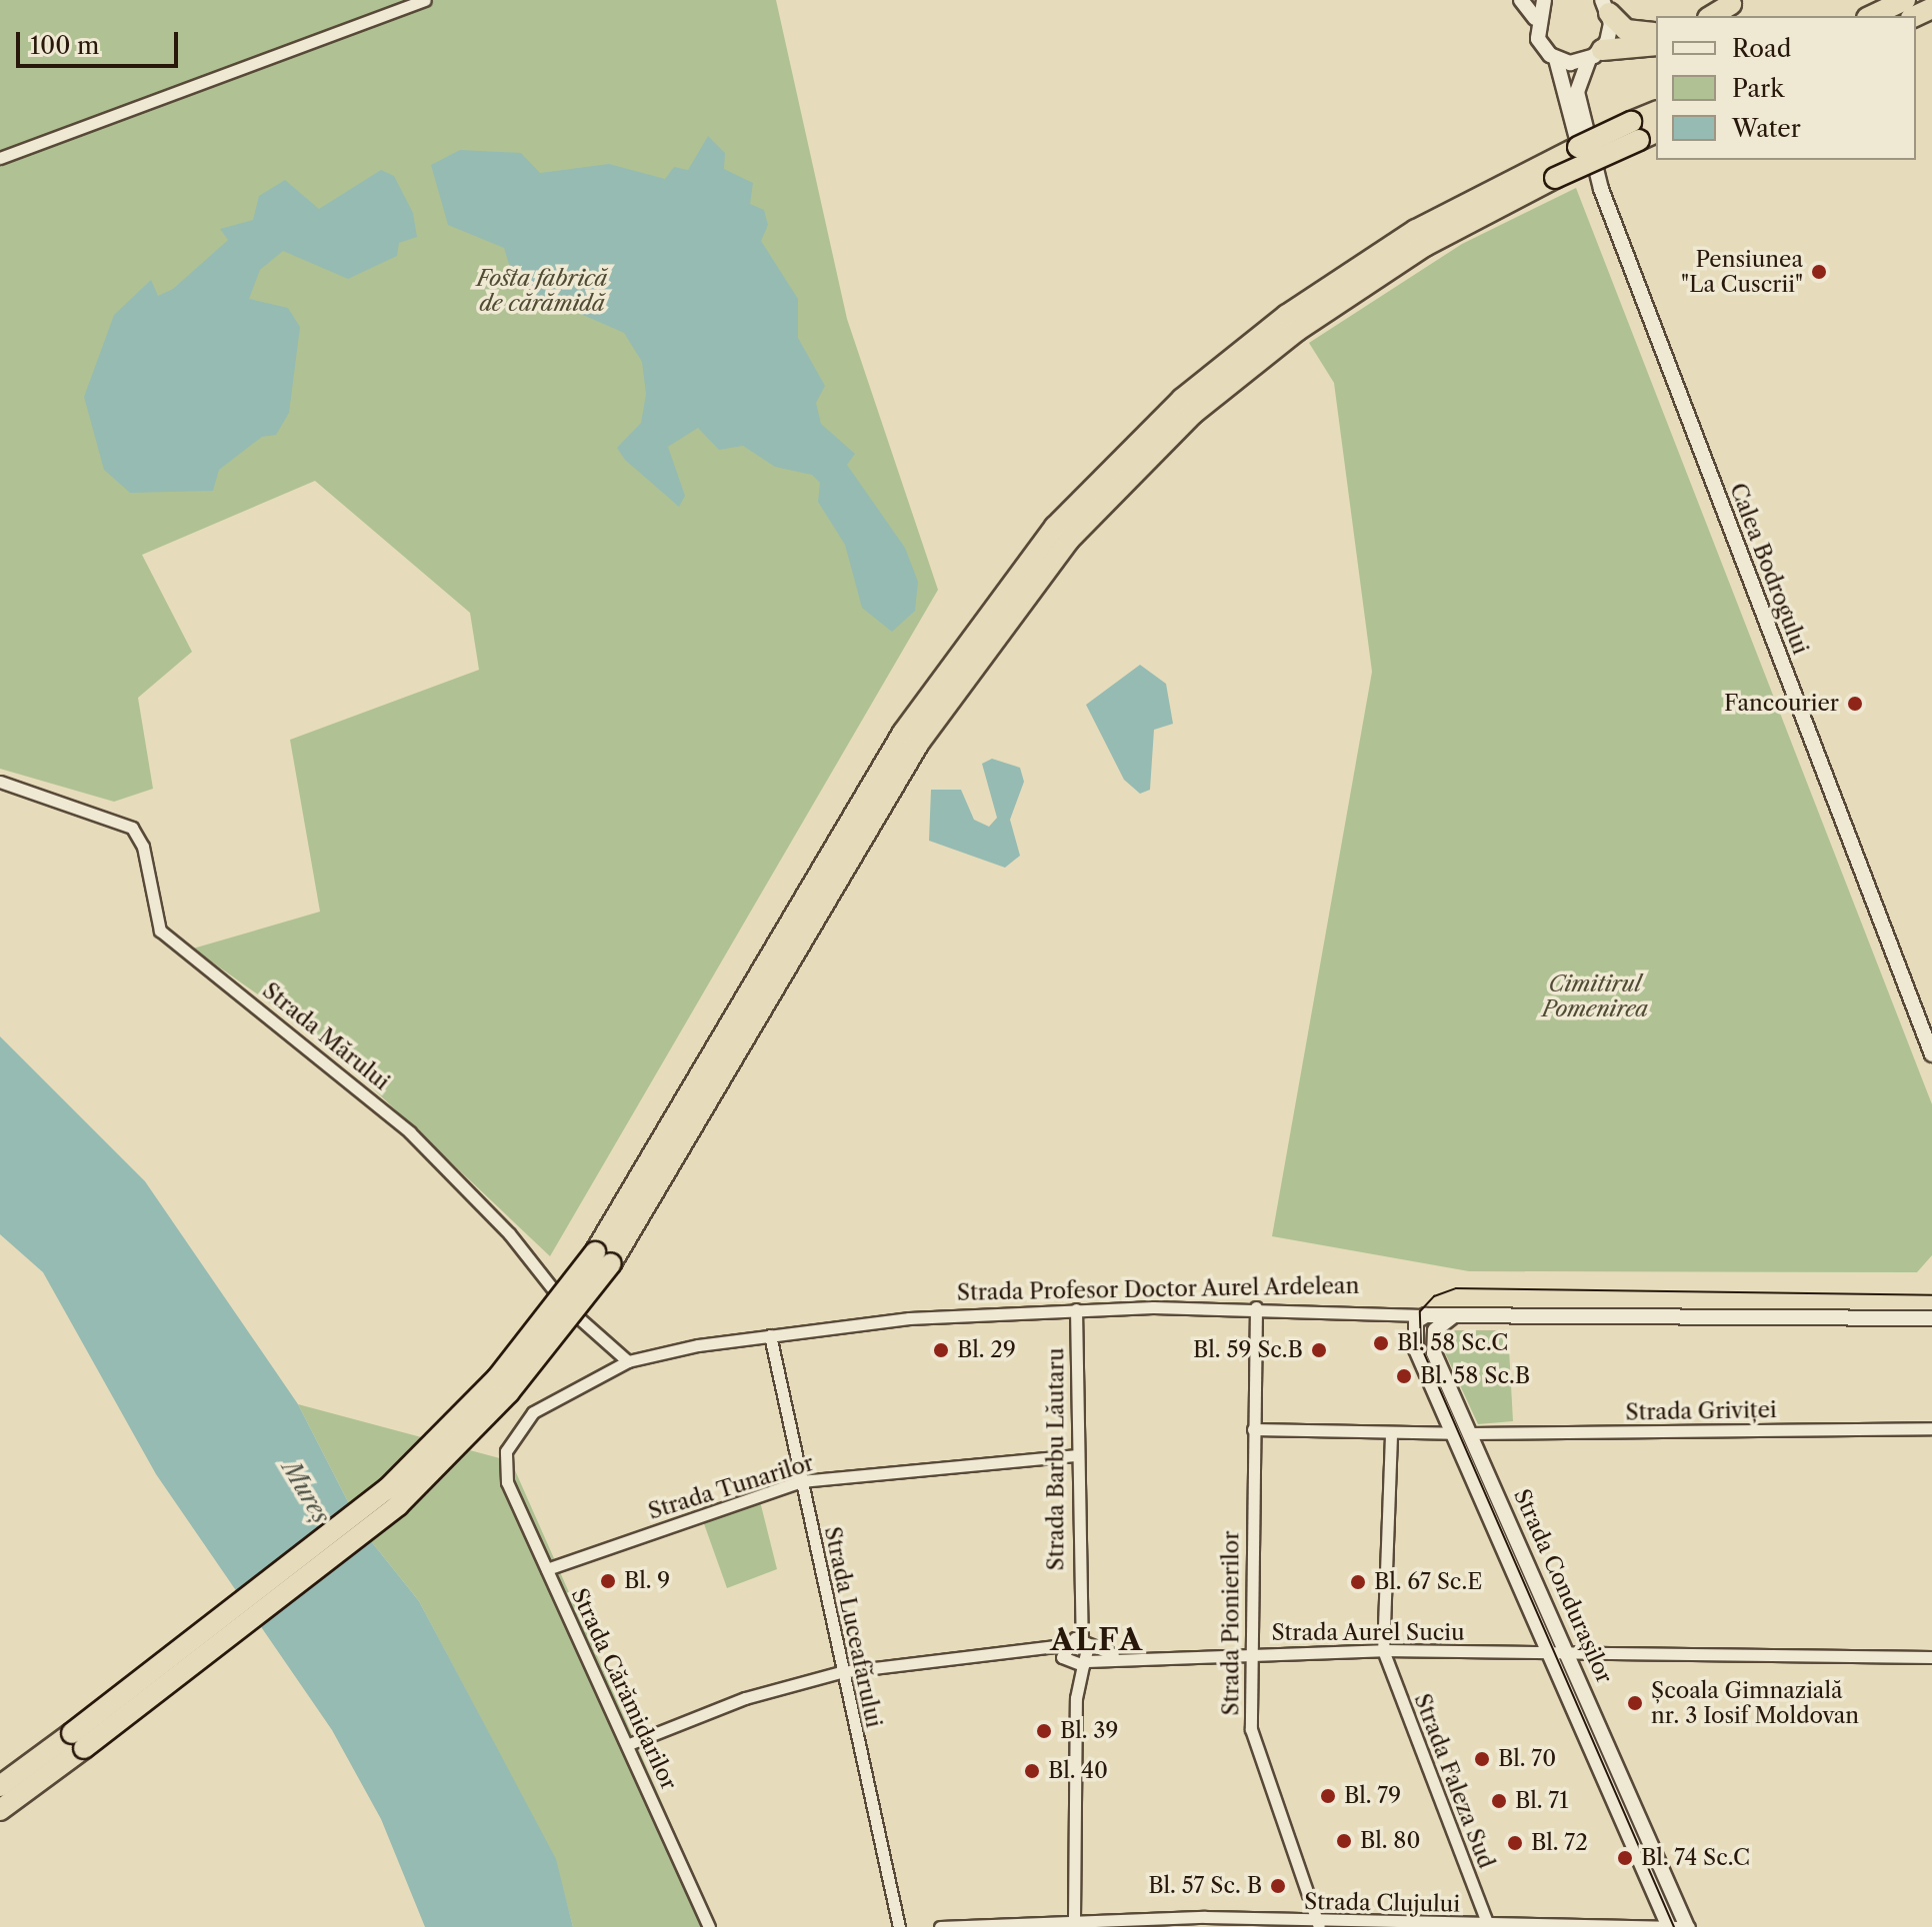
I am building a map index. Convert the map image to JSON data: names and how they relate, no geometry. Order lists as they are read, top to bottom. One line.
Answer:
{"streets":{"main road":["Calea Bodrogului","Strada Profesor Doctor Aurel Ardelean","Strada Condurașilor"],"street":["Strada Mărului","Strada Griviței","Strada Barbu Lăutaru","Strada Tunarilor","Strada Pionierilor","Strada Luceafărului","Strada Aurel Suciu","Strada Cărămidarilor","Strada Faleza Sud","Strada Clujului"]},"crossings":[["Strada Mărului","Strada Profesor Doctor Aurel Ardelean"],["Strada Profesor Doctor Aurel Ardelean","Strada Barbu Lăutaru"],["Strada Profesor Doctor Aurel Ardelean","Strada Condurașilor"],["Strada Profesor Doctor Aurel Ardelean","Strada Pionierilor"],["Strada Profesor Doctor Aurel Ardelean","Strada Luceafărului"],["Strada Profesor Doctor Aurel Ardelean","Strada Cărămidarilor"],["Strada Griviței","Strada Condurașilor"],["Strada Barbu Lăutaru","Strada Tunarilor"],["Strada Barbu Lăutaru","Strada Aurel Suciu"],["Strada Tunarilor","Strada Luceafărului"],["Strada Tunarilor","Strada Cărămidarilor"],["Strada Condurașilor","Strada Aurel Suciu"],["Strada Condurașilor","Strada Clujului"],["Strada Pionierilor","Strada Aurel Suciu"],["Strada Pionierilor","Strada Clujului"],["Strada Aurel Suciu","Strada Faleza Sud"],["Strada Faleza Sud","Strada Clujului"]],"districts":["ALFA"],"water":["Mureș"],"parks":["Fosta fabrică de cărămidă","Cimitirul Pomenirea"],"places":["Pensiunea \"La Cuscrii\"","Fancourier","Bl. 58 Sc.C","Bl. 29","Bl. 59 Sc.B","Bl. 58 Sc.B","Bl. 9","Bl. 67 Sc.E","Școala Gimnazială nr. 3 Iosif Moldovan","Bl. 39","Bl. 70","Bl. 40","Bl. 79","Bl. 71","Bl. 80","Bl. 72","Bl. 74 Sc.C","Bl. 57 Sc. B"],"legend":["Road","Park","Water"],"scale_bar":"100 m"}
